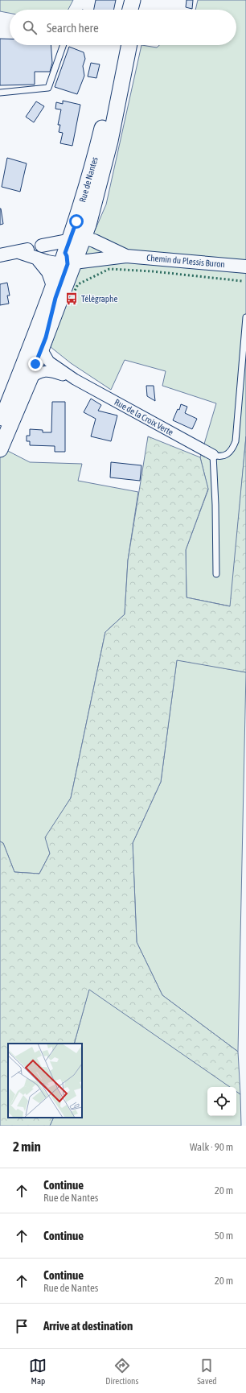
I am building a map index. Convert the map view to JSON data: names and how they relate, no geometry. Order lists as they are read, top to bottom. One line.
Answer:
{"streets":{"main road":["Rue de Nantes"],"street":["Chemin du Plessis Buron","Rue de la Croix Verte"]},"crossings":[["Rue de Nantes","Chemin du Plessis Buron"],["Rue de Nantes","Rue de la Croix Verte"]],"places":{"bus stop":["Télégraphe"]},"page":{"search":"Search here","heading":["2 min","Walk · 90 m"],"list":[["Continue","Rue de Nantes","20 m"],["Continue","50 m"],["Continue","Rue de Nantes","20 m"],"Arrive at destination"],"nav":["Map","Directions","Saved"]}}
